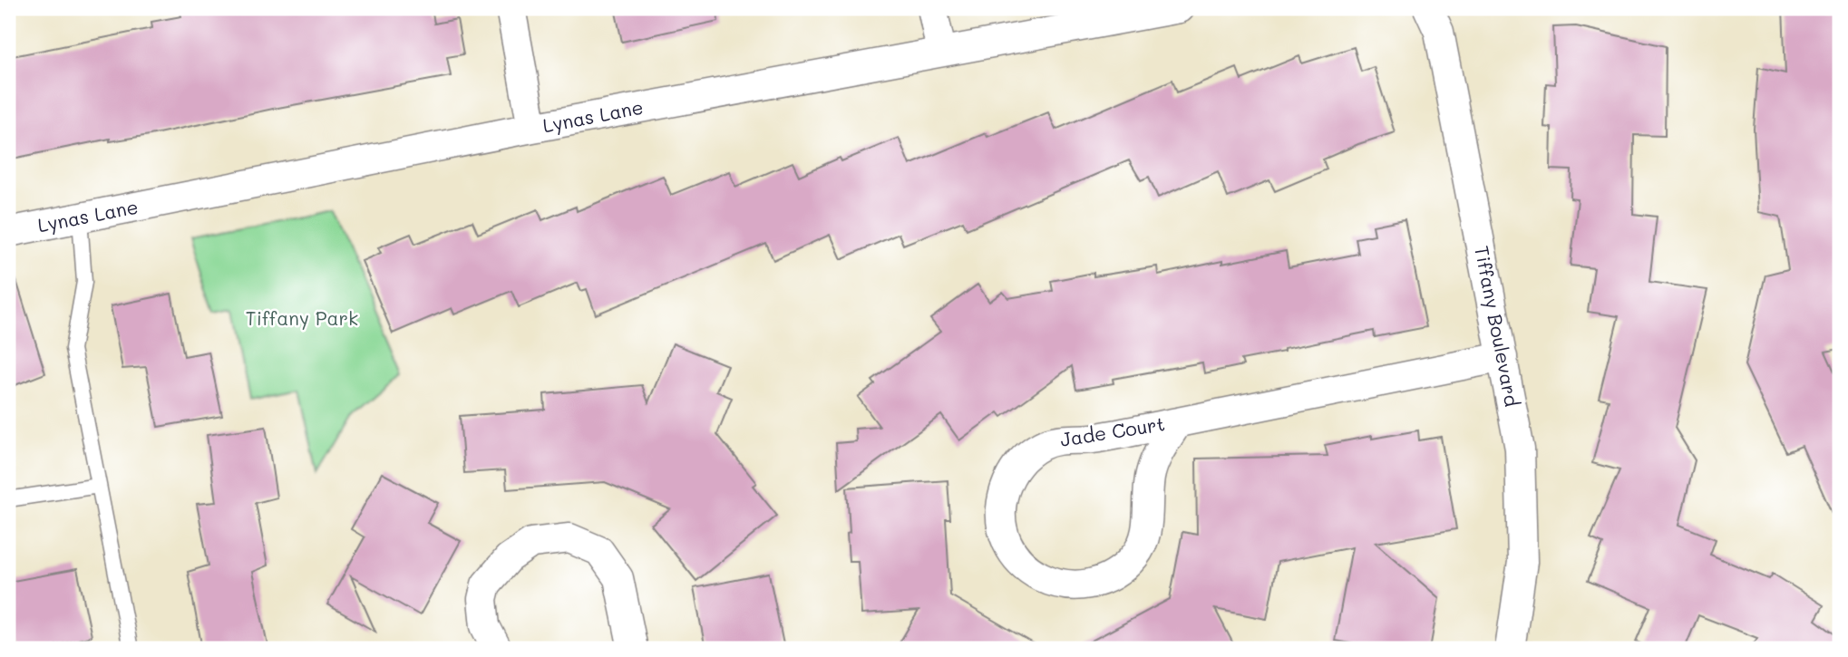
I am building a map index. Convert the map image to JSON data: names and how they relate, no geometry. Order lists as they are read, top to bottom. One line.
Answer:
{"streets":{"street":["Lynas Lane","Tiffany Boulevard","Jade Court"]},"crossings":[["Tiffany Boulevard","Jade Court"]],"parks":["Tiffany Park"]}
